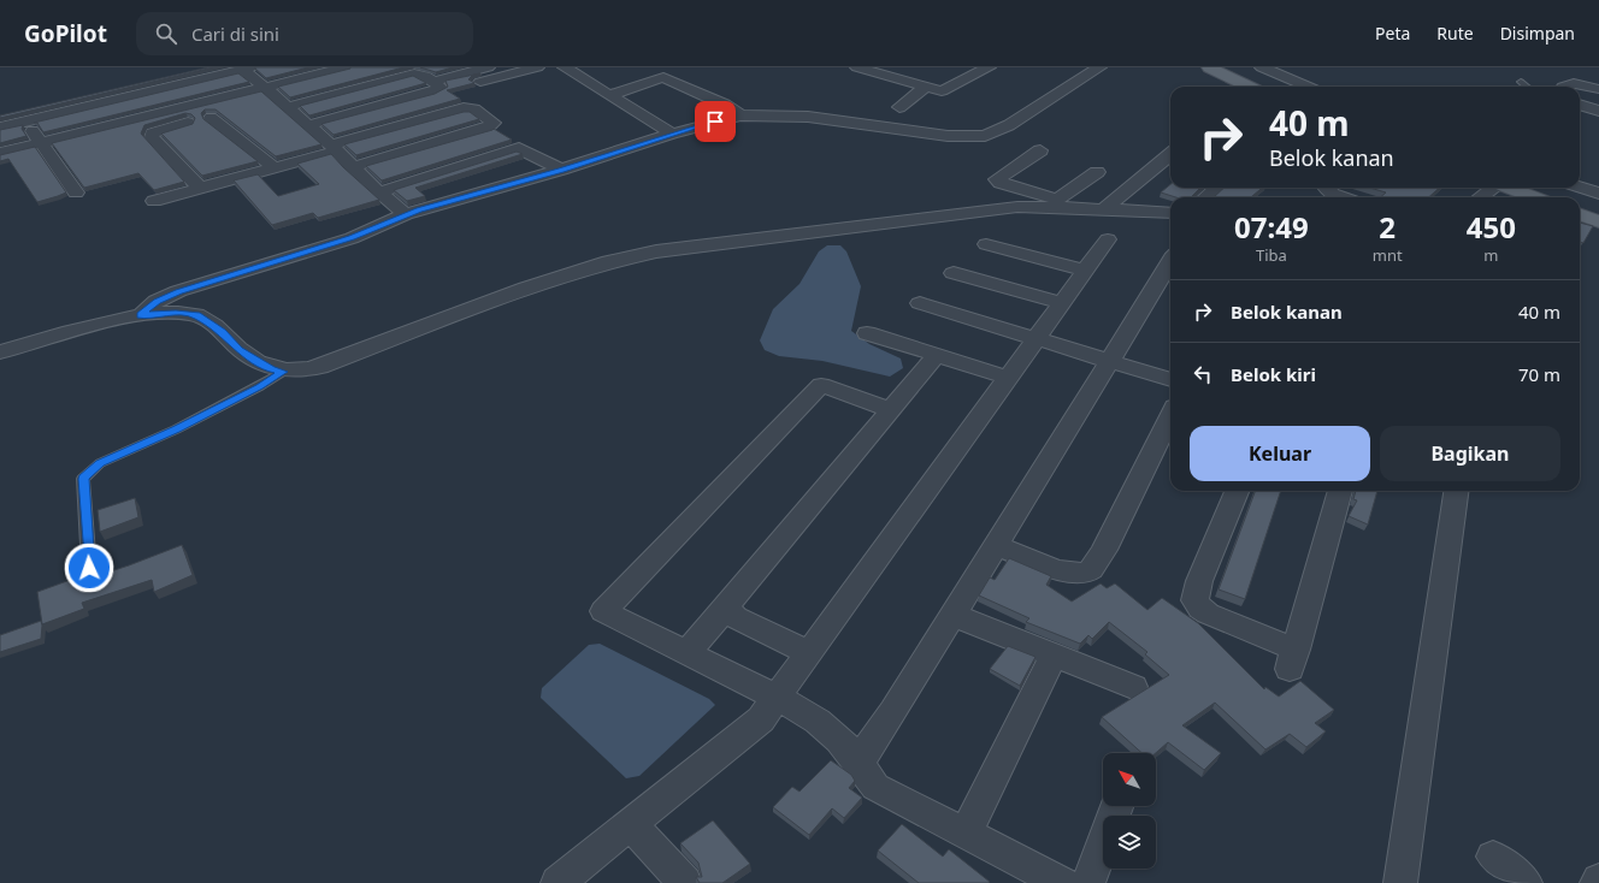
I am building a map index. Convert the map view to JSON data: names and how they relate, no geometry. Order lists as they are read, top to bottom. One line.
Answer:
{"north":"top left","page":{"header":"GoPilot","search":"Cari di sini","nav":["Peta","Rute","Disimpan"],"turn":["40 m","Belok kanan"],"eta":["07:49","Tiba","2","mnt","450","m"],"list":[{"name":"Belok kanan","value":"40 m"},{"name":"Belok kiri","value":"70 m"}],"buttons":["Keluar","Bagikan"]}}
